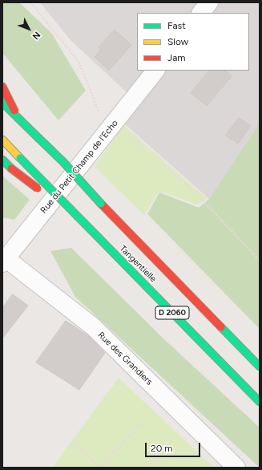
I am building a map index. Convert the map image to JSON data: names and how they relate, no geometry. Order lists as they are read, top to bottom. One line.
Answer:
{"streets":{"main road":["Tangentielle","D 2060"],"street":["Rue du Petit Champ de l'Echo","Rue des Grandiers"]},"crossings":[["Rue du Petit Champ de l'Echo","Rue des Grandiers"],["Tangentielle","D 2060"]],"legend":["Fast","Slow","Jam"],"scale_bar":"20 m","north":"bottom right"}
